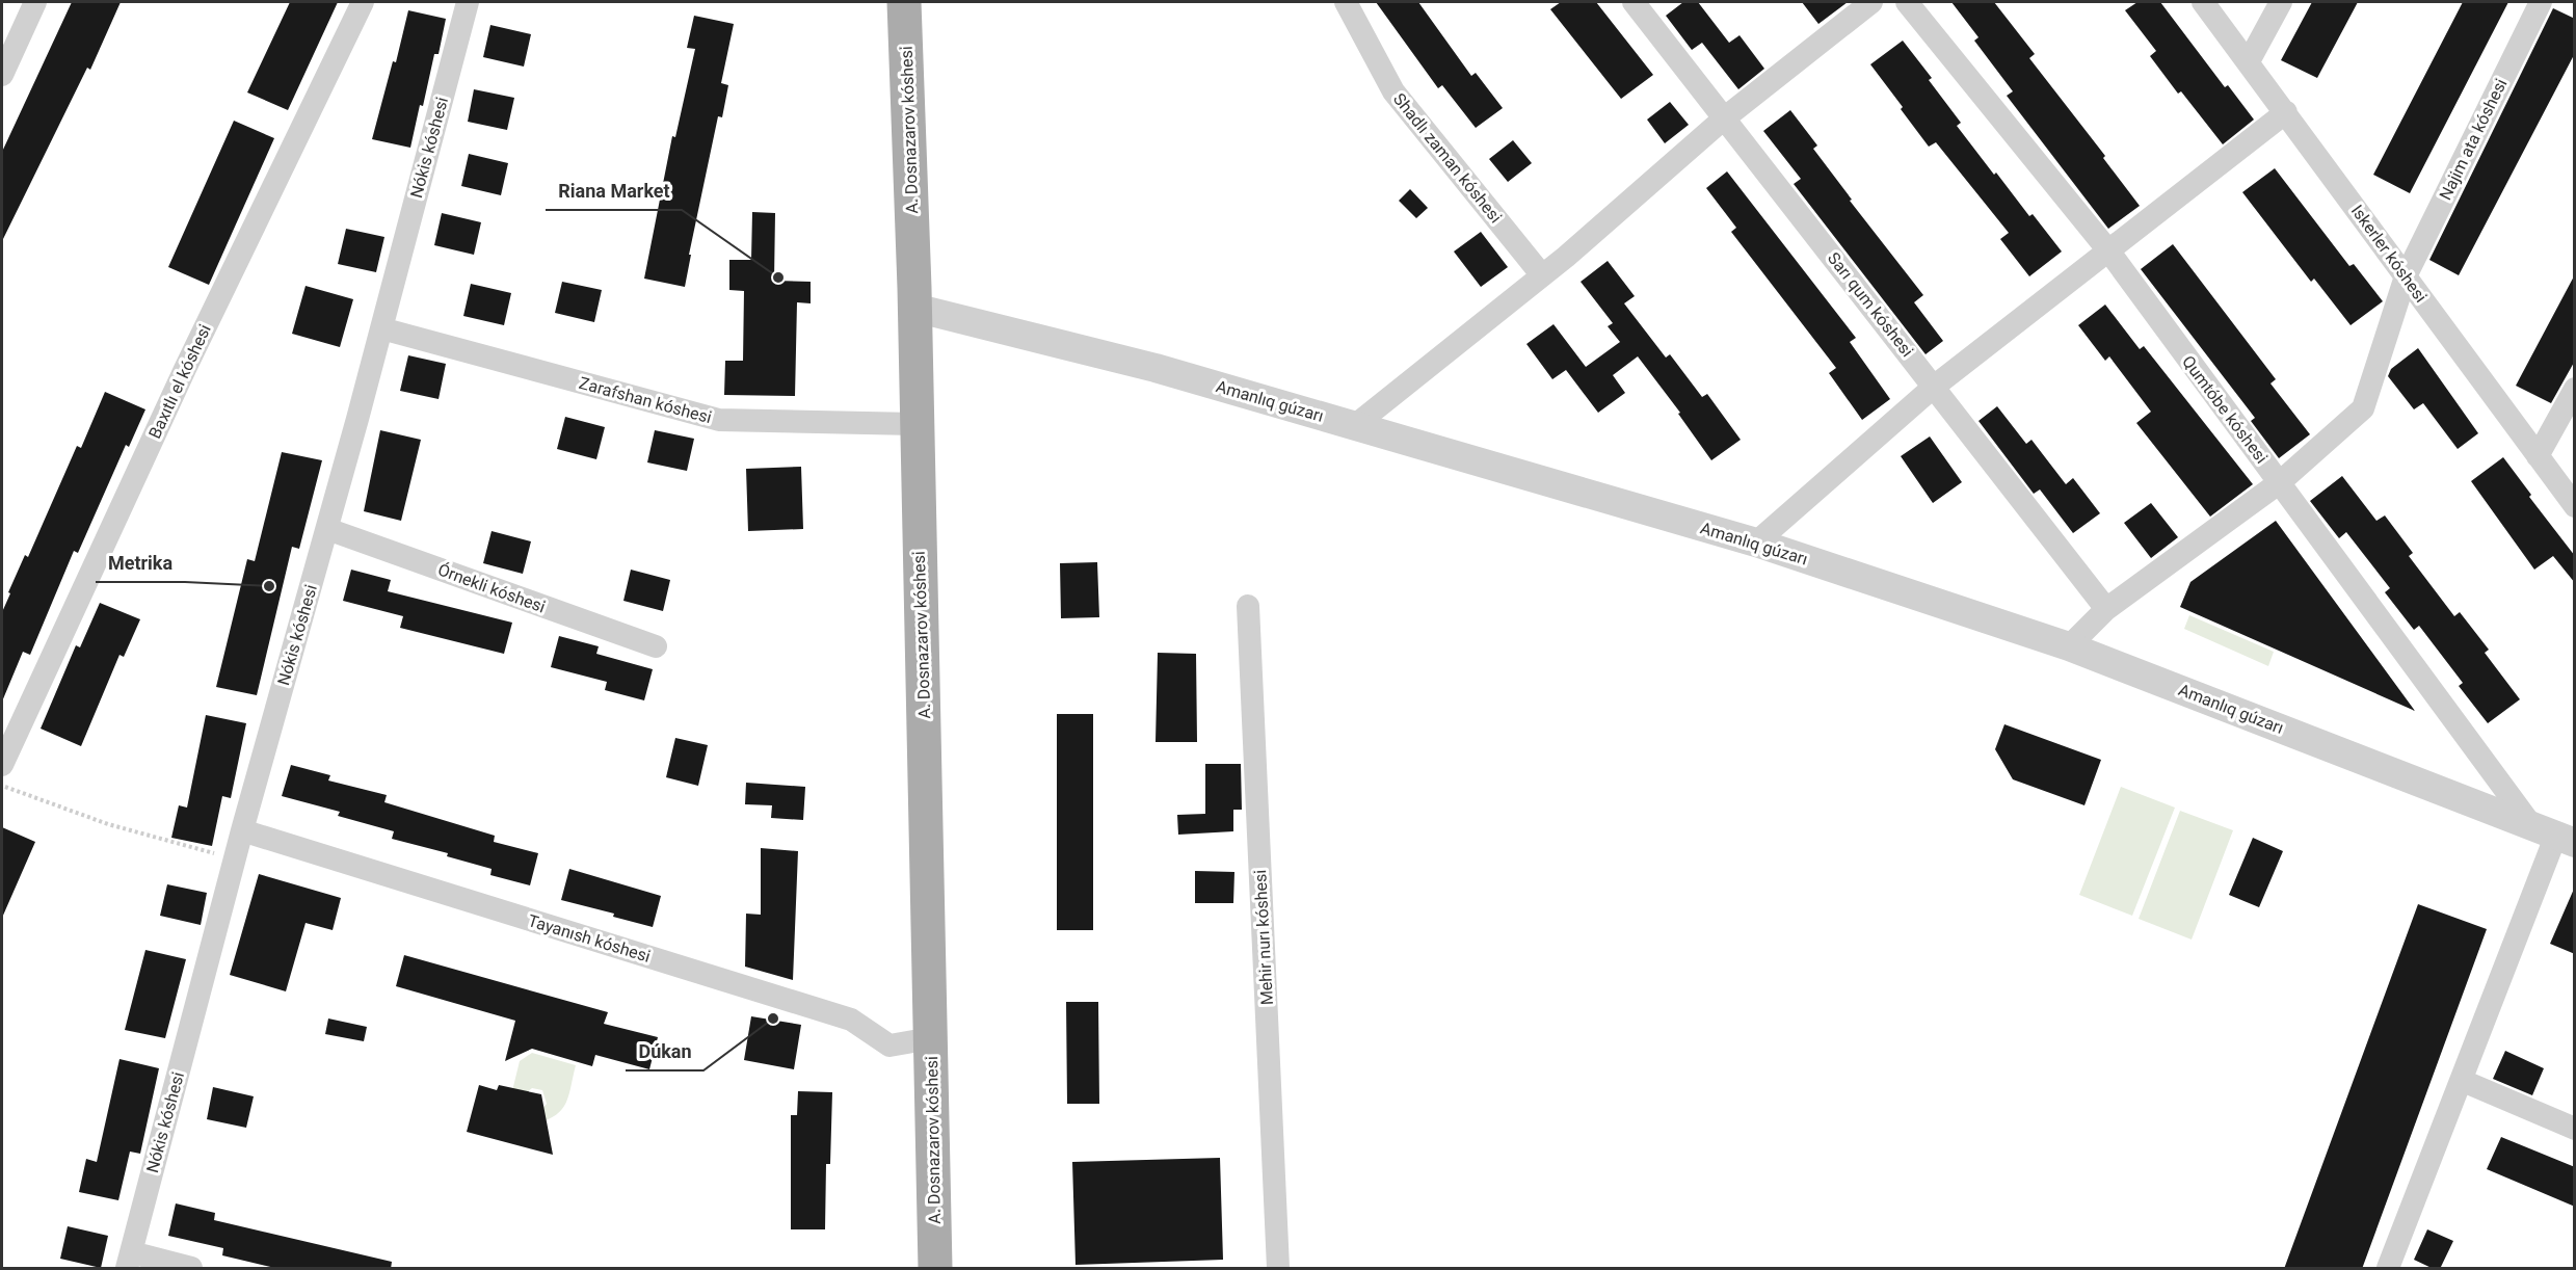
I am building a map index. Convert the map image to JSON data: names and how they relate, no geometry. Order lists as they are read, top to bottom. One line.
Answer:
{"streets":{"main road":["A. Dosnazarov kóshesi"],"street":["Najim ata kóshesi","Nókis kóshesi","Shadlı zaman kóshesi","Iskerler kóshesi","Sarı qum kóshesi","Baxıtlı el kóshesi","Zarafshan kóshesi","Amanlıq gúzarı","Qumtóbe kóshesi","Órnekli kóshesi","Mehir nurı kóshesi","Tayanısh kóshesi"]},"crossings":[["A. Dosnazarov kóshesi","Zarafshan kóshesi"],["A. Dosnazarov kóshesi","Amanlıq gúzarı"],["A. Dosnazarov kóshesi","Tayanısh kóshesi"],["Najim ata kóshesi","Iskerler kóshesi"],["Najim ata kóshesi","Sarı qum kóshesi"],["Najim ata kóshesi","Amanlıq gúzarı"],["Najim ata kóshesi","Qumtóbe kóshesi"],["Nókis kóshesi","Zarafshan kóshesi"],["Nókis kóshesi","Órnekli kóshesi"],["Nókis kóshesi","Tayanısh kóshesi"],["Amanlıq gúzarı","Qumtóbe kóshesi"]],"places":["Riana Market","Metrika","Dúkan"]}
